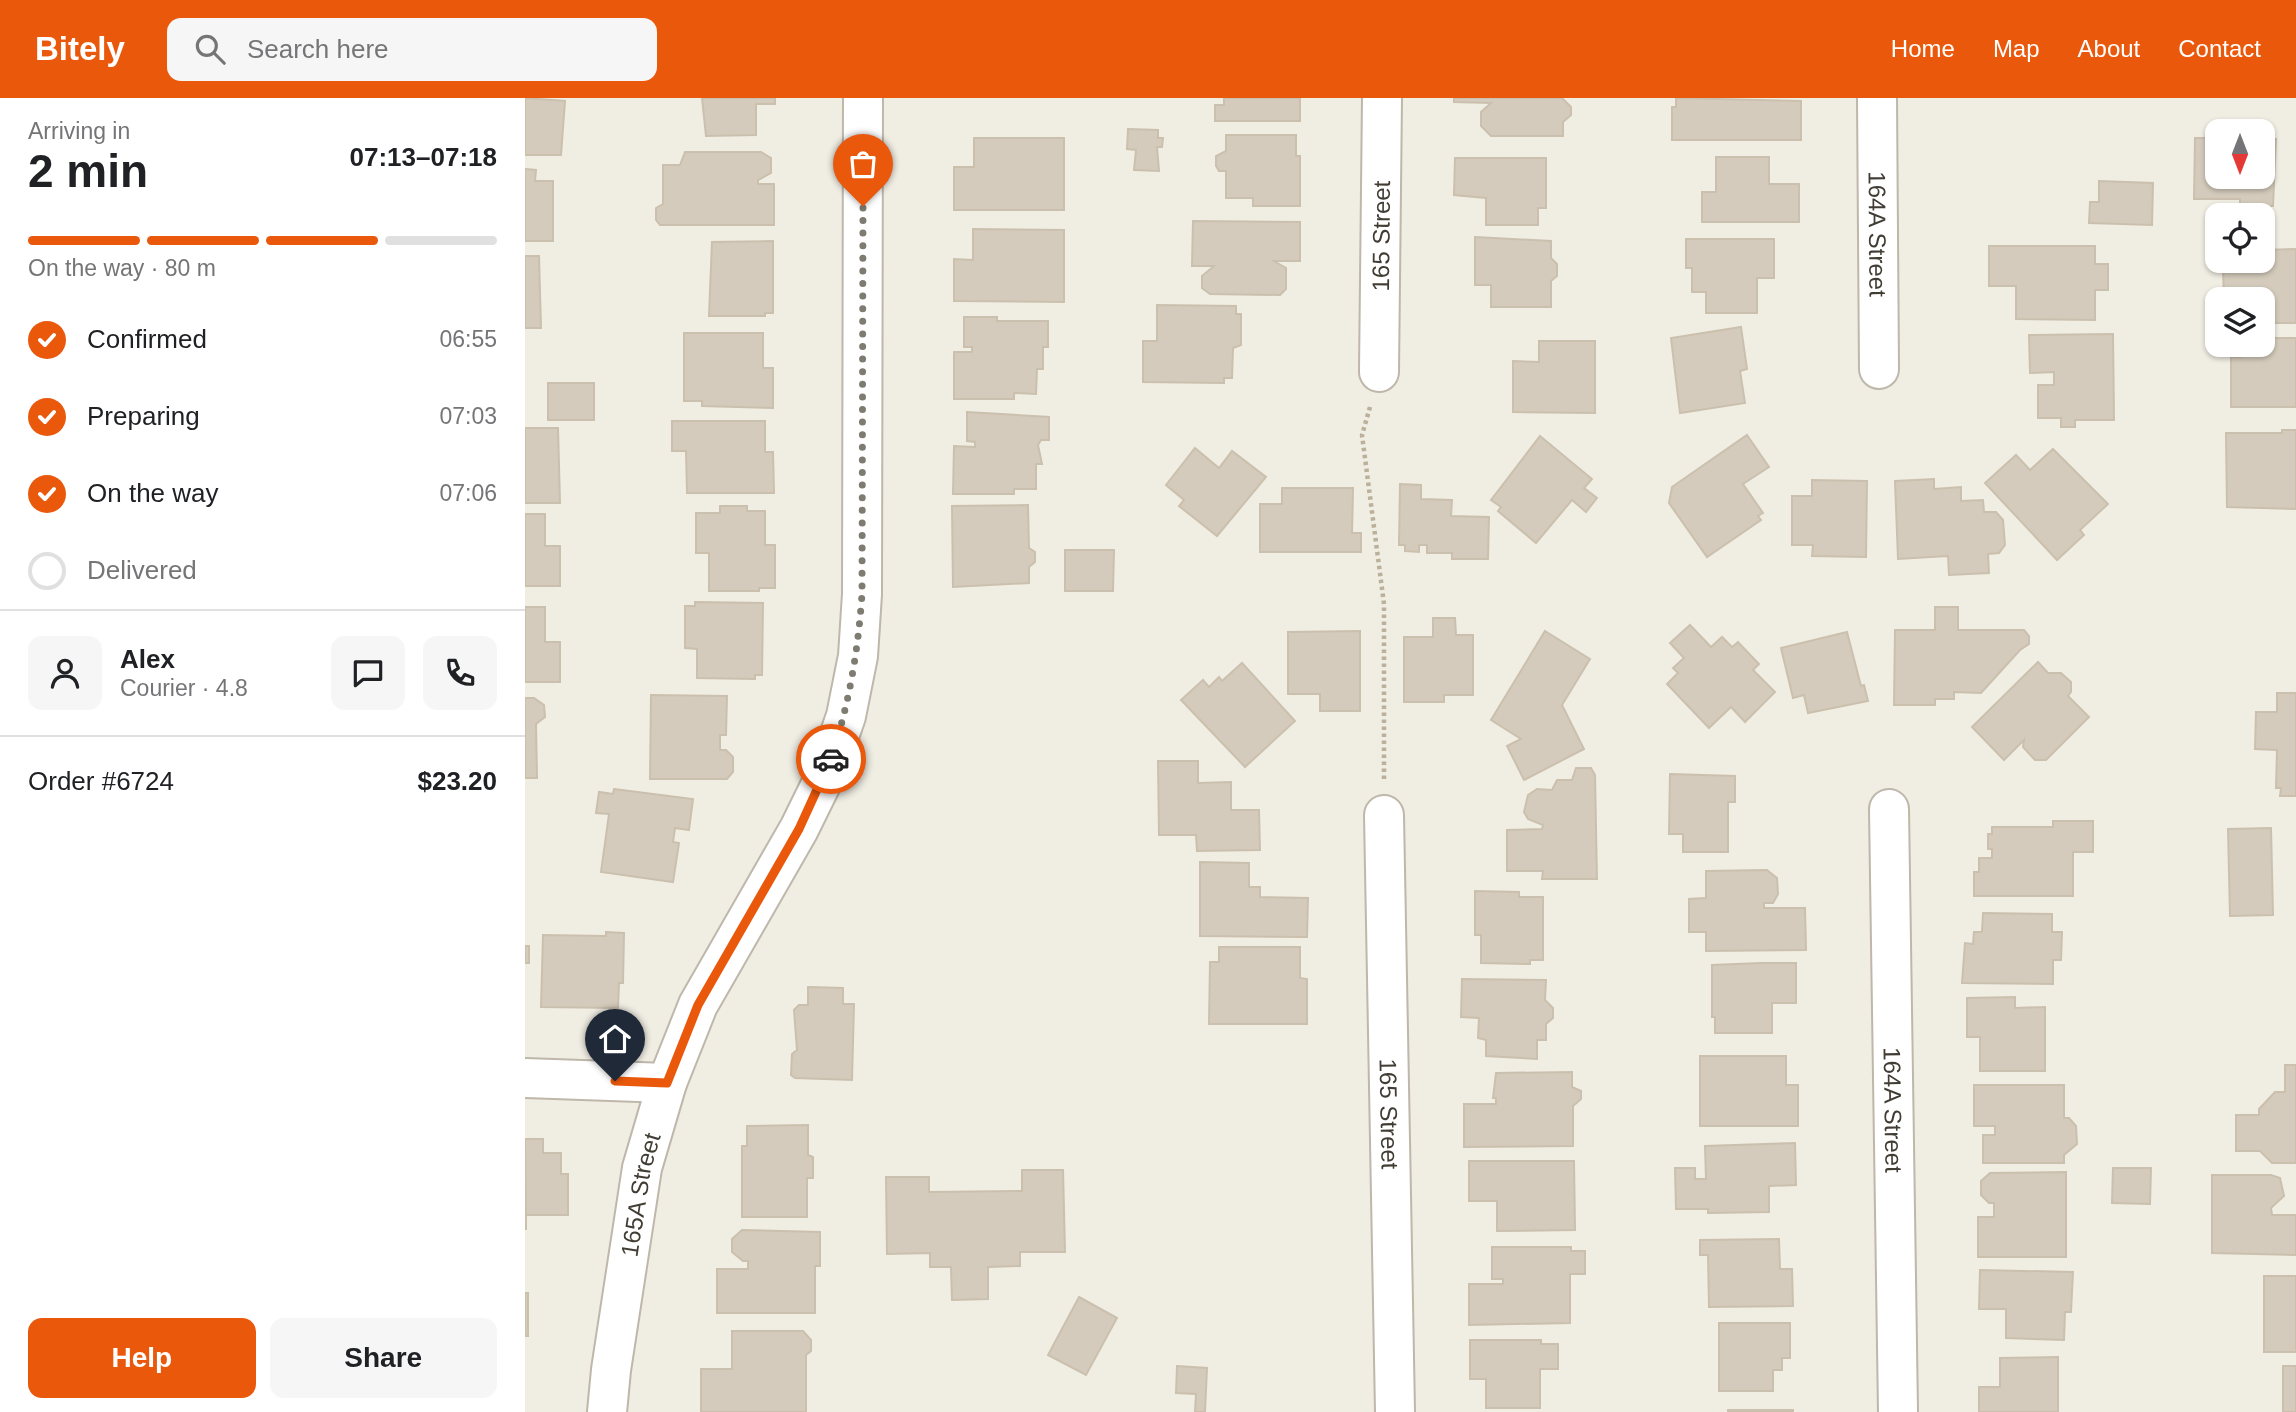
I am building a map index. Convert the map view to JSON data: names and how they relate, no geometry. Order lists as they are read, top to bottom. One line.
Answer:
{"streets":{"street":["164A Street","165 Street","165A Street"]},"north":"bottom","page":{"header":"Bitely","search":"Search here","nav":["Home","Map","About","Contact"],"heading":["2 min","Arriving in","07:13–07:18"],"panel":["Alex","Courier · 4.8","Order #6724","$23.20"],"bar":"On the way · 80 m","list":[["Confirmed","06:55"],["Preparing","07:03"],["On the way","07:06"],"Delivered"],"buttons":["Help","Share"]}}
